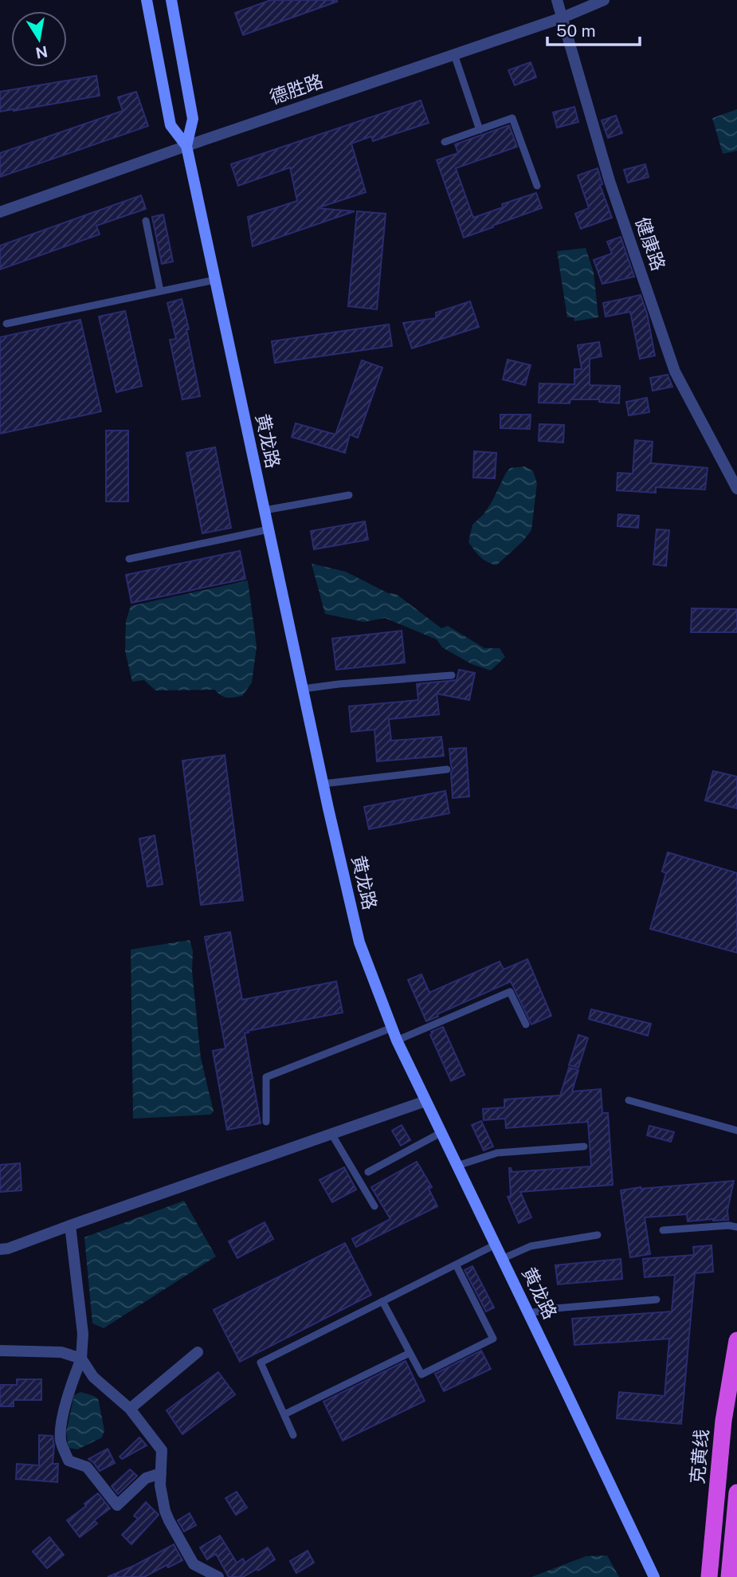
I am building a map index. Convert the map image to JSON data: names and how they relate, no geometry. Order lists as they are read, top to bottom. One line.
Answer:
{"streets":{"highway":["克黄线"],"main road":["黄龙路"],"street":["德胜路","健康路"]},"crossings":[["德胜路","健康路"],["德胜路","黄龙路"]],"scale_bar":"50 m","north":"bottom"}
